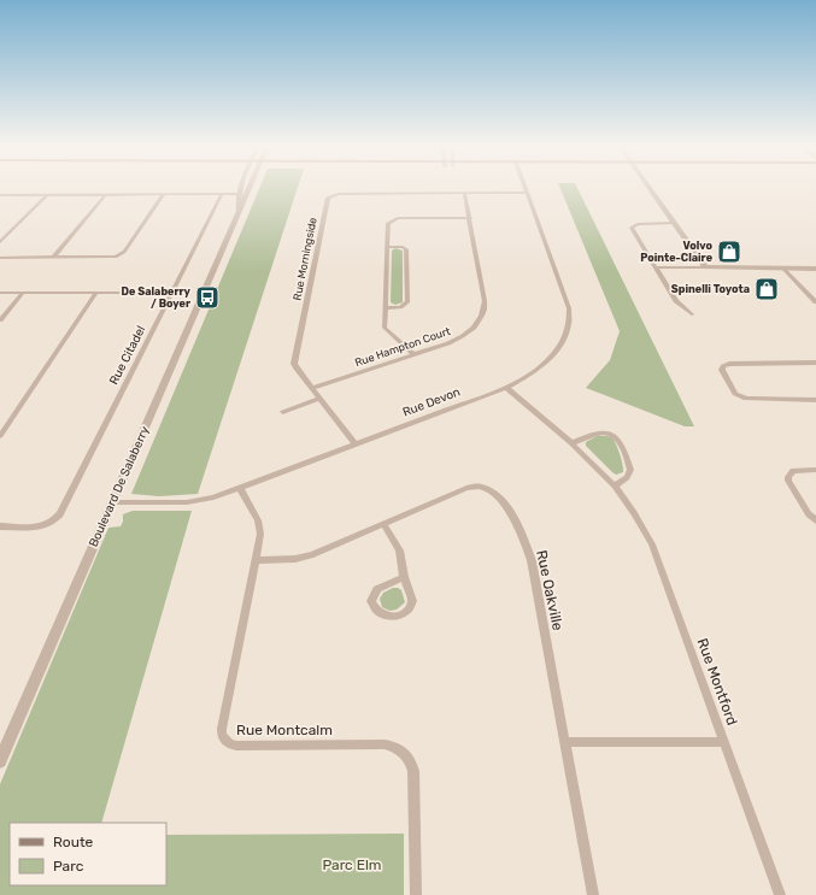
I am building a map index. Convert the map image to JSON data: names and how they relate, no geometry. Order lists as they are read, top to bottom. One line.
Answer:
{"streets":{"street":["Rue Morningside","Rue Hampton Court","Rue Citadel","Rue Devon","Boulevard De Salaberry","Rue Oakville","Rue Montford","Rue Montcalm"]},"crossings":[["Rue Morningside","Rue Hampton Court"],["Rue Morningside","Rue Devon"],["Rue Devon","Boulevard De Salaberry"],["Rue Devon","Rue Montford"],["Rue Devon","Rue Montcalm"],["Rue Oakville","Rue Montcalm"]],"parks":["Parc Elm"],"places":{"shop":["Volvo Pointe-Claire","Spinelli Toyota"],"bus stop":["De Salaberry / Boyer"]},"legend":["Route","Parc"]}
